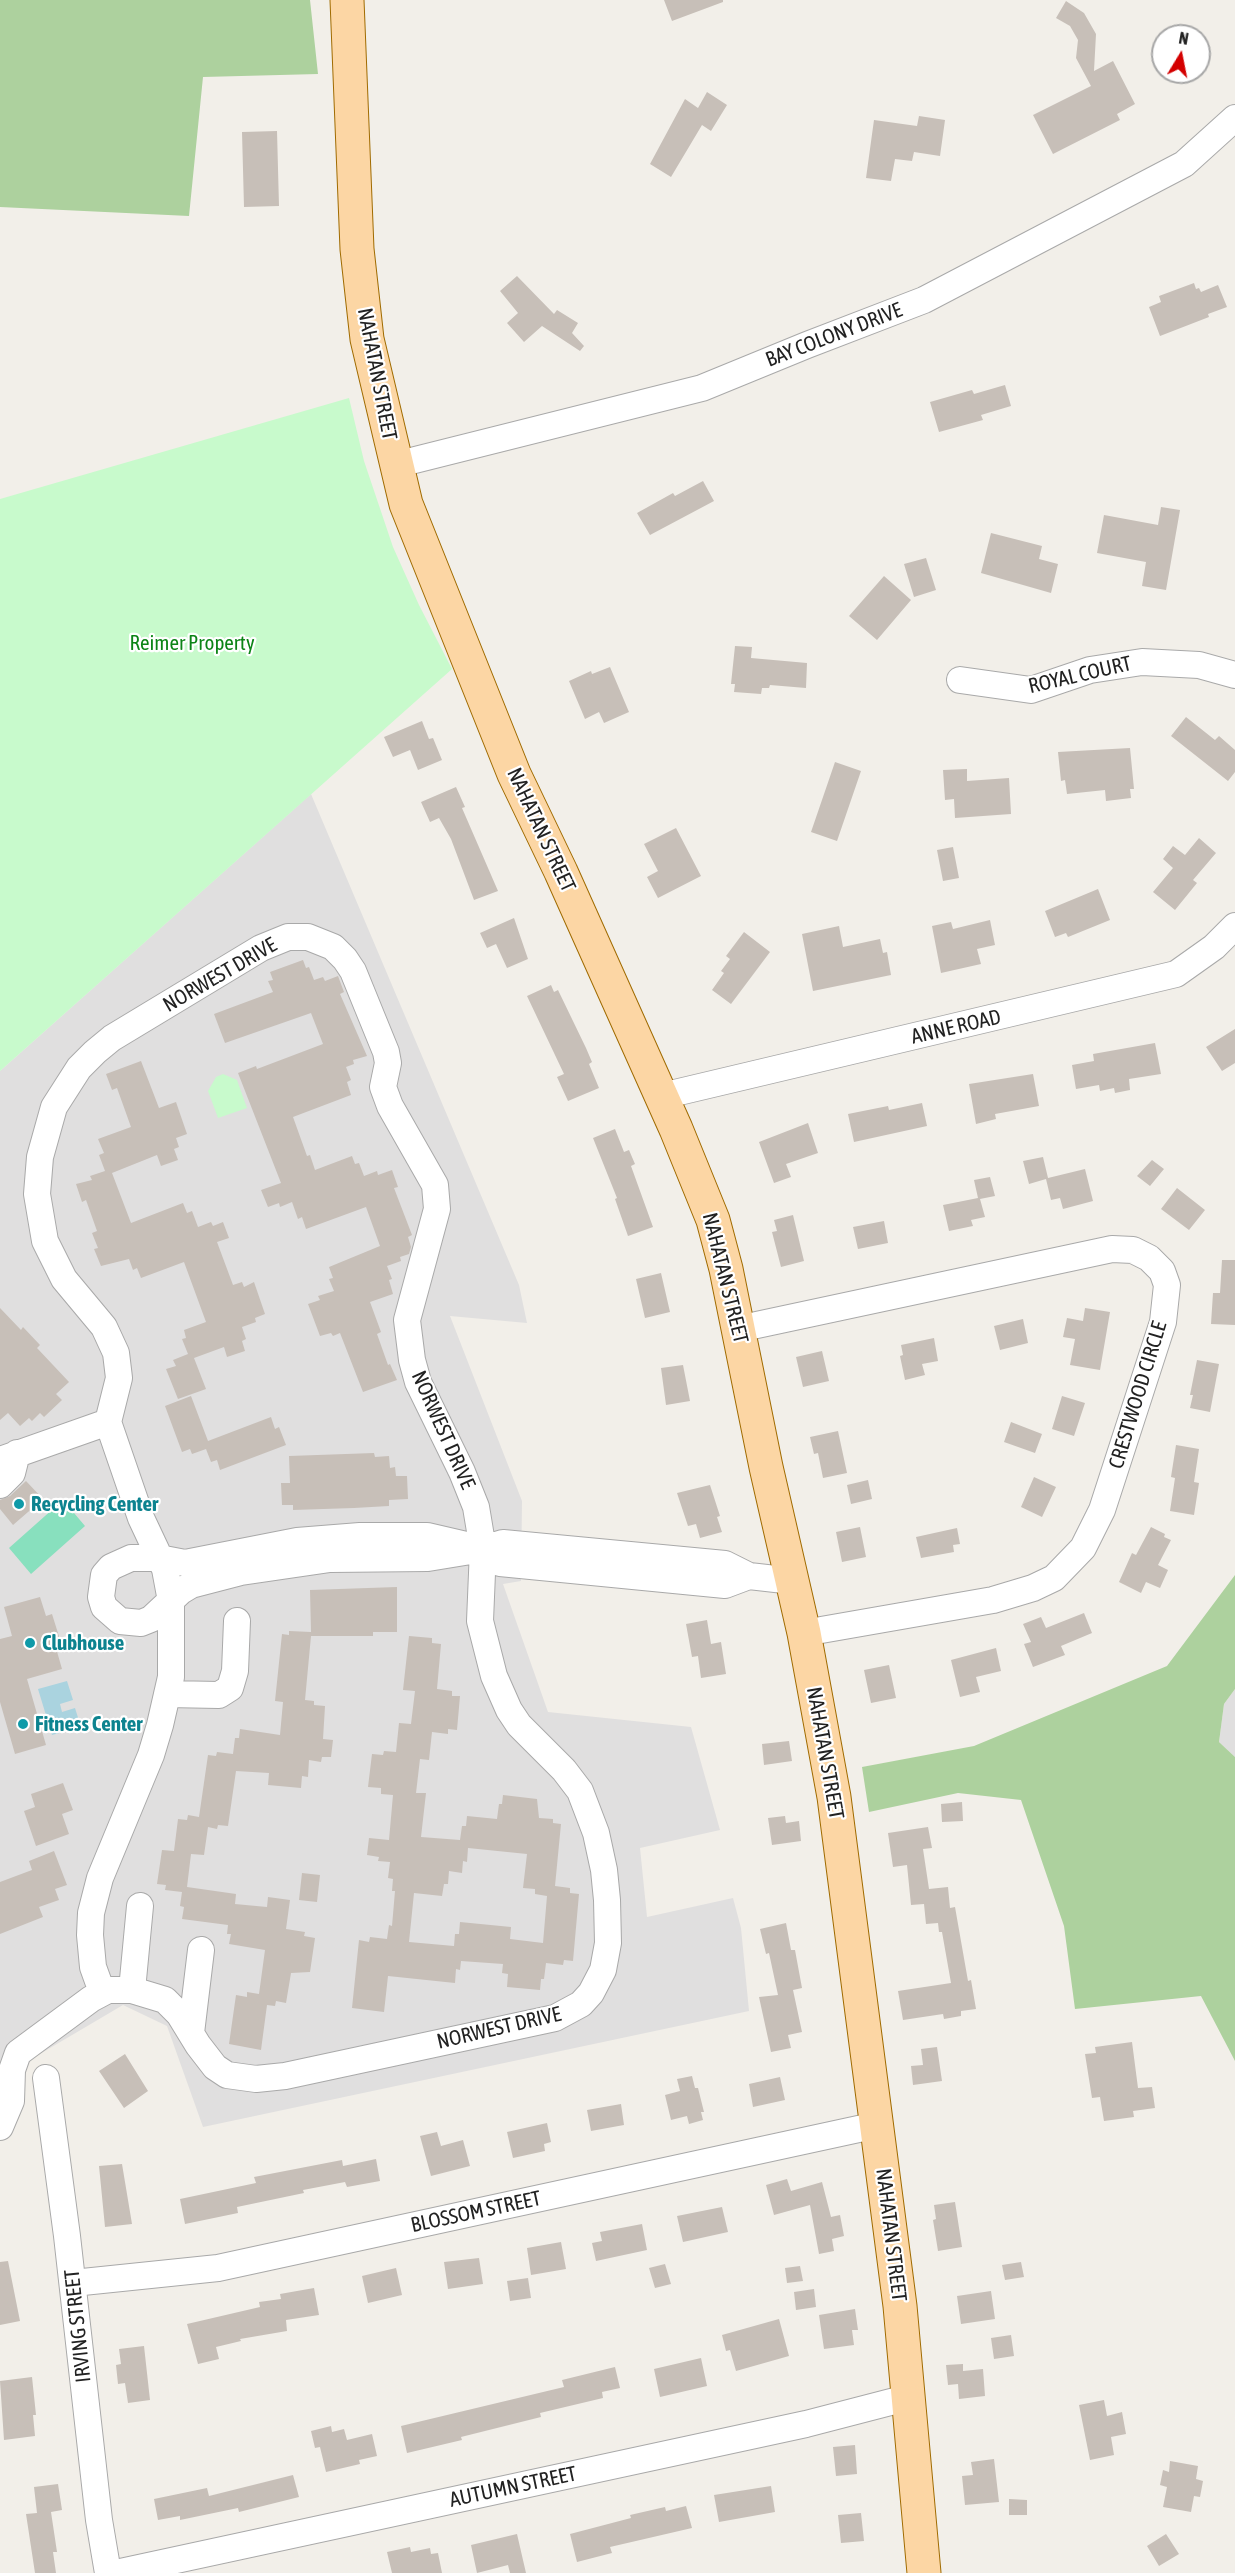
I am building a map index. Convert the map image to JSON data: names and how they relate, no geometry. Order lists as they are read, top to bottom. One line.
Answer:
{"streets":{"main road":["NAHATAN STREET"],"street":["BAY COLONY DRIVE","ROYAL COURT","NORWEST DRIVE","ANNE ROAD","CRESTWOOD CIRCLE","BLOSSOM STREET","IRVING STREET","AUTUMN STREET"]},"crossings":[["BAY COLONY DRIVE","NAHATAN STREET"],["NAHATAN STREET","ANNE ROAD"],["NAHATAN STREET","CRESTWOOD CIRCLE"],["NAHATAN STREET","BLOSSOM STREET"],["NAHATAN STREET","AUTUMN STREET"],["BLOSSOM STREET","IRVING STREET"]],"parks":["Reimer Property"],"places":["Recycling Center","Clubhouse","Fitness Center"],"north":"top"}
